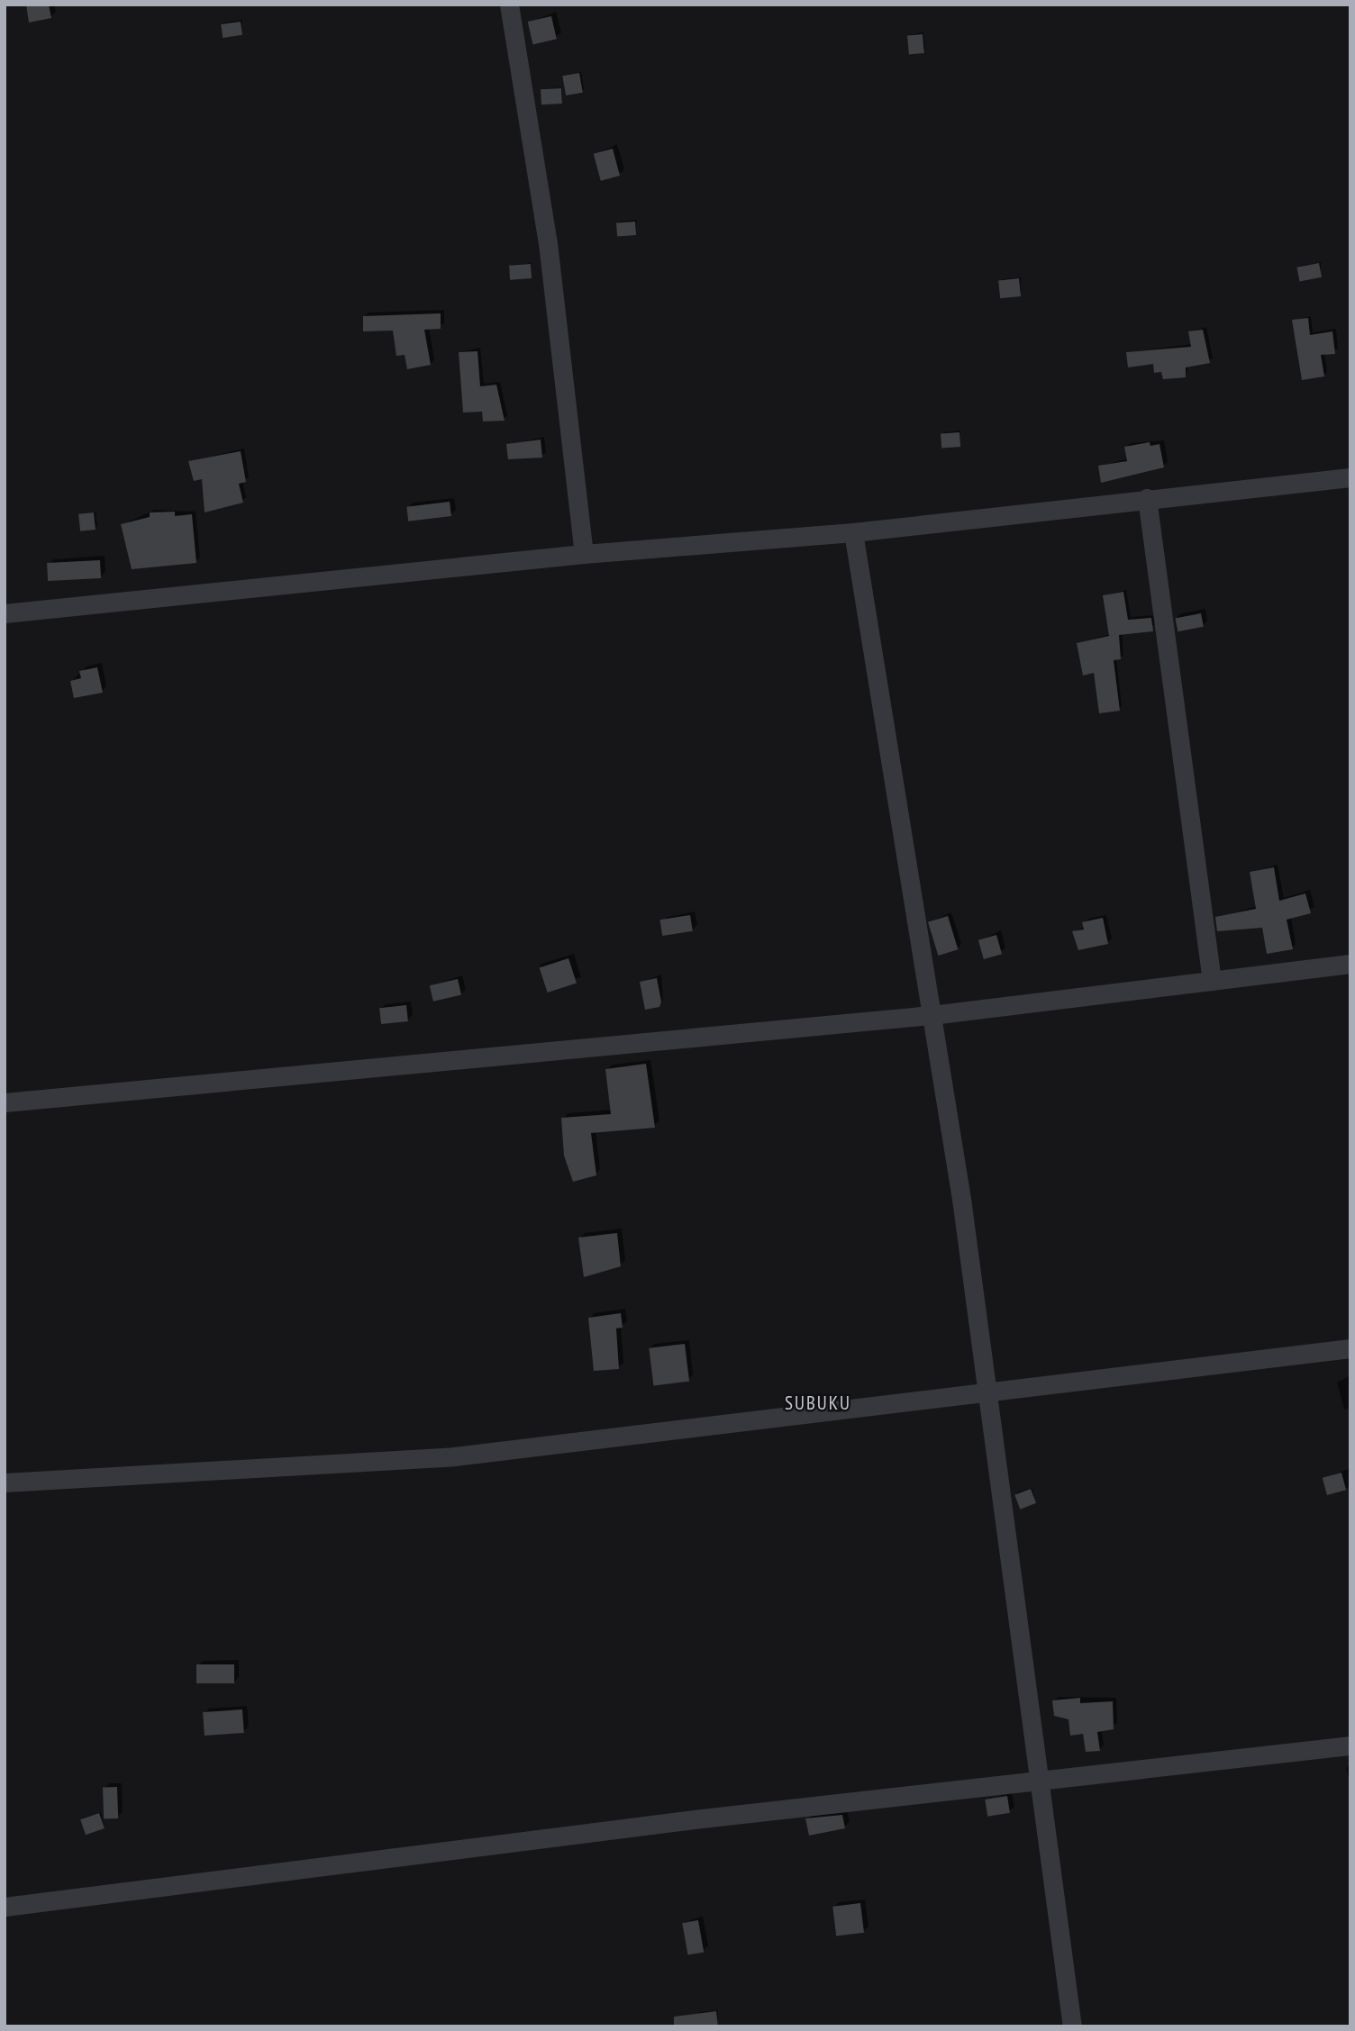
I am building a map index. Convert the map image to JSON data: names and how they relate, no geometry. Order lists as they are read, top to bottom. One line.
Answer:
{"districts":["SUBUKU"]}
